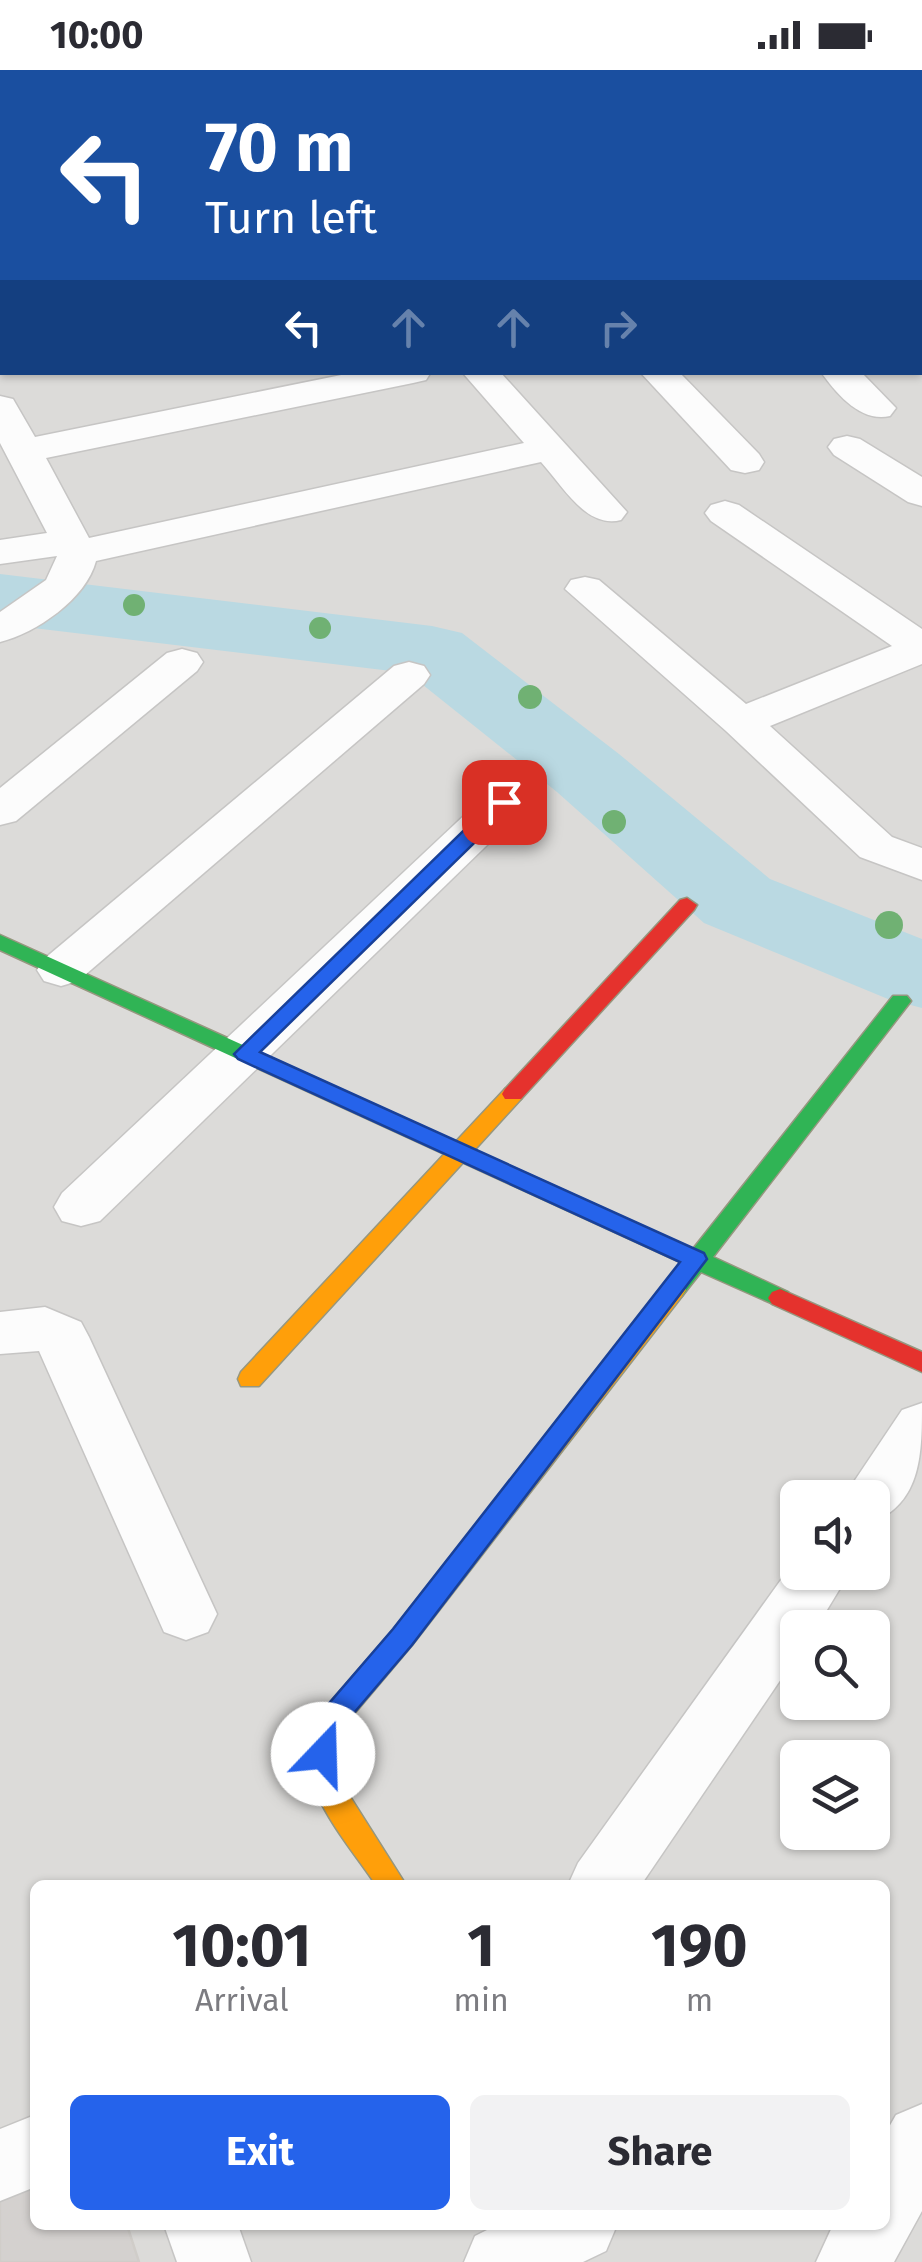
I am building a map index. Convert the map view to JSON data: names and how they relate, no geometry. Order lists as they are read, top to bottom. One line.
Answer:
{"page":{"status":"10:00","turn":["70 m","Turn left"],"eta":["10:01","Arrival","1","min","190","m"],"buttons":["Exit","Share"]}}
